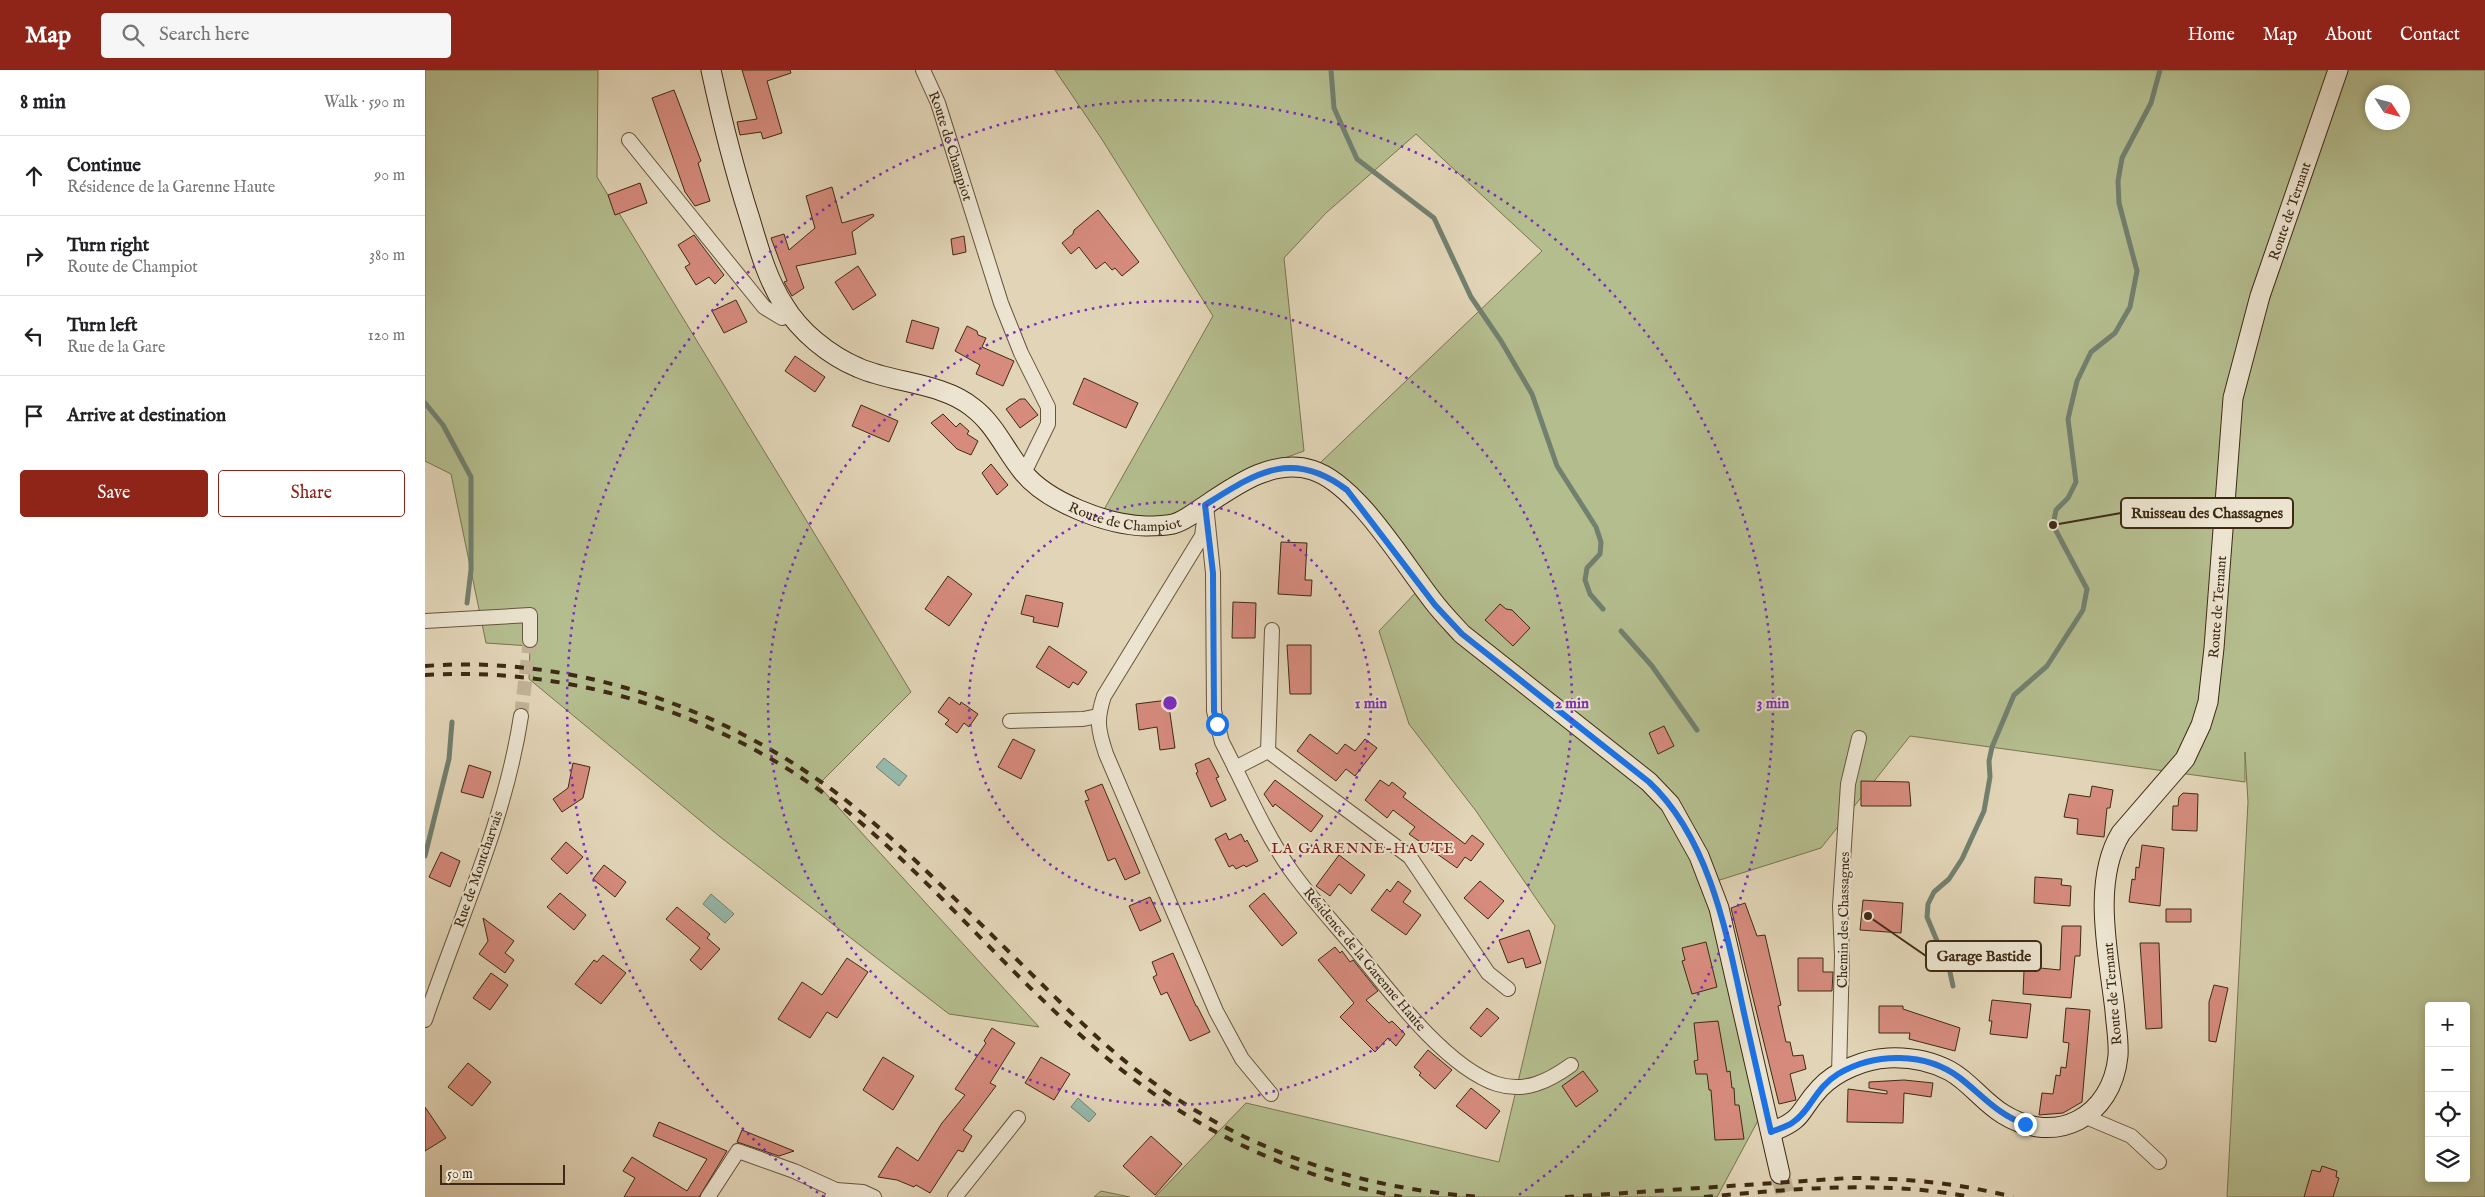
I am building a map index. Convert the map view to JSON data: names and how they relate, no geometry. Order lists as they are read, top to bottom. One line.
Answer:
{"streets":{"street":["Route de Champiot","Route de Ternant","Rue de Montcharvais","Chemin des Chassagnes","Résidence de la Garenne Haute"]},"crossings":[["Route de Champiot","Résidence de la Garenne Haute"]],"districts":["LA GARENNE-HAUTE"],"places":["Ruisseau des Chassagnes","Garage Bastide"],"scale_bar":"50 m","north":"bottom right","page":{"header":"Map","search":"Search here","nav":["Home","Map","About","Contact"],"heading":["8 min","Walk · 590 m"],"list":[["Continue","Résidence de la Garenne Haute","90 m"],["Turn right","Route de Champiot","380 m"],["Turn left","Rue de la Gare","120 m"],"Arrive at destination"],"buttons":["Save","Share"],"map_buttons":["+","−"],"scale":"50 m"},"rings":["1 min","2 min","3 min"]}
